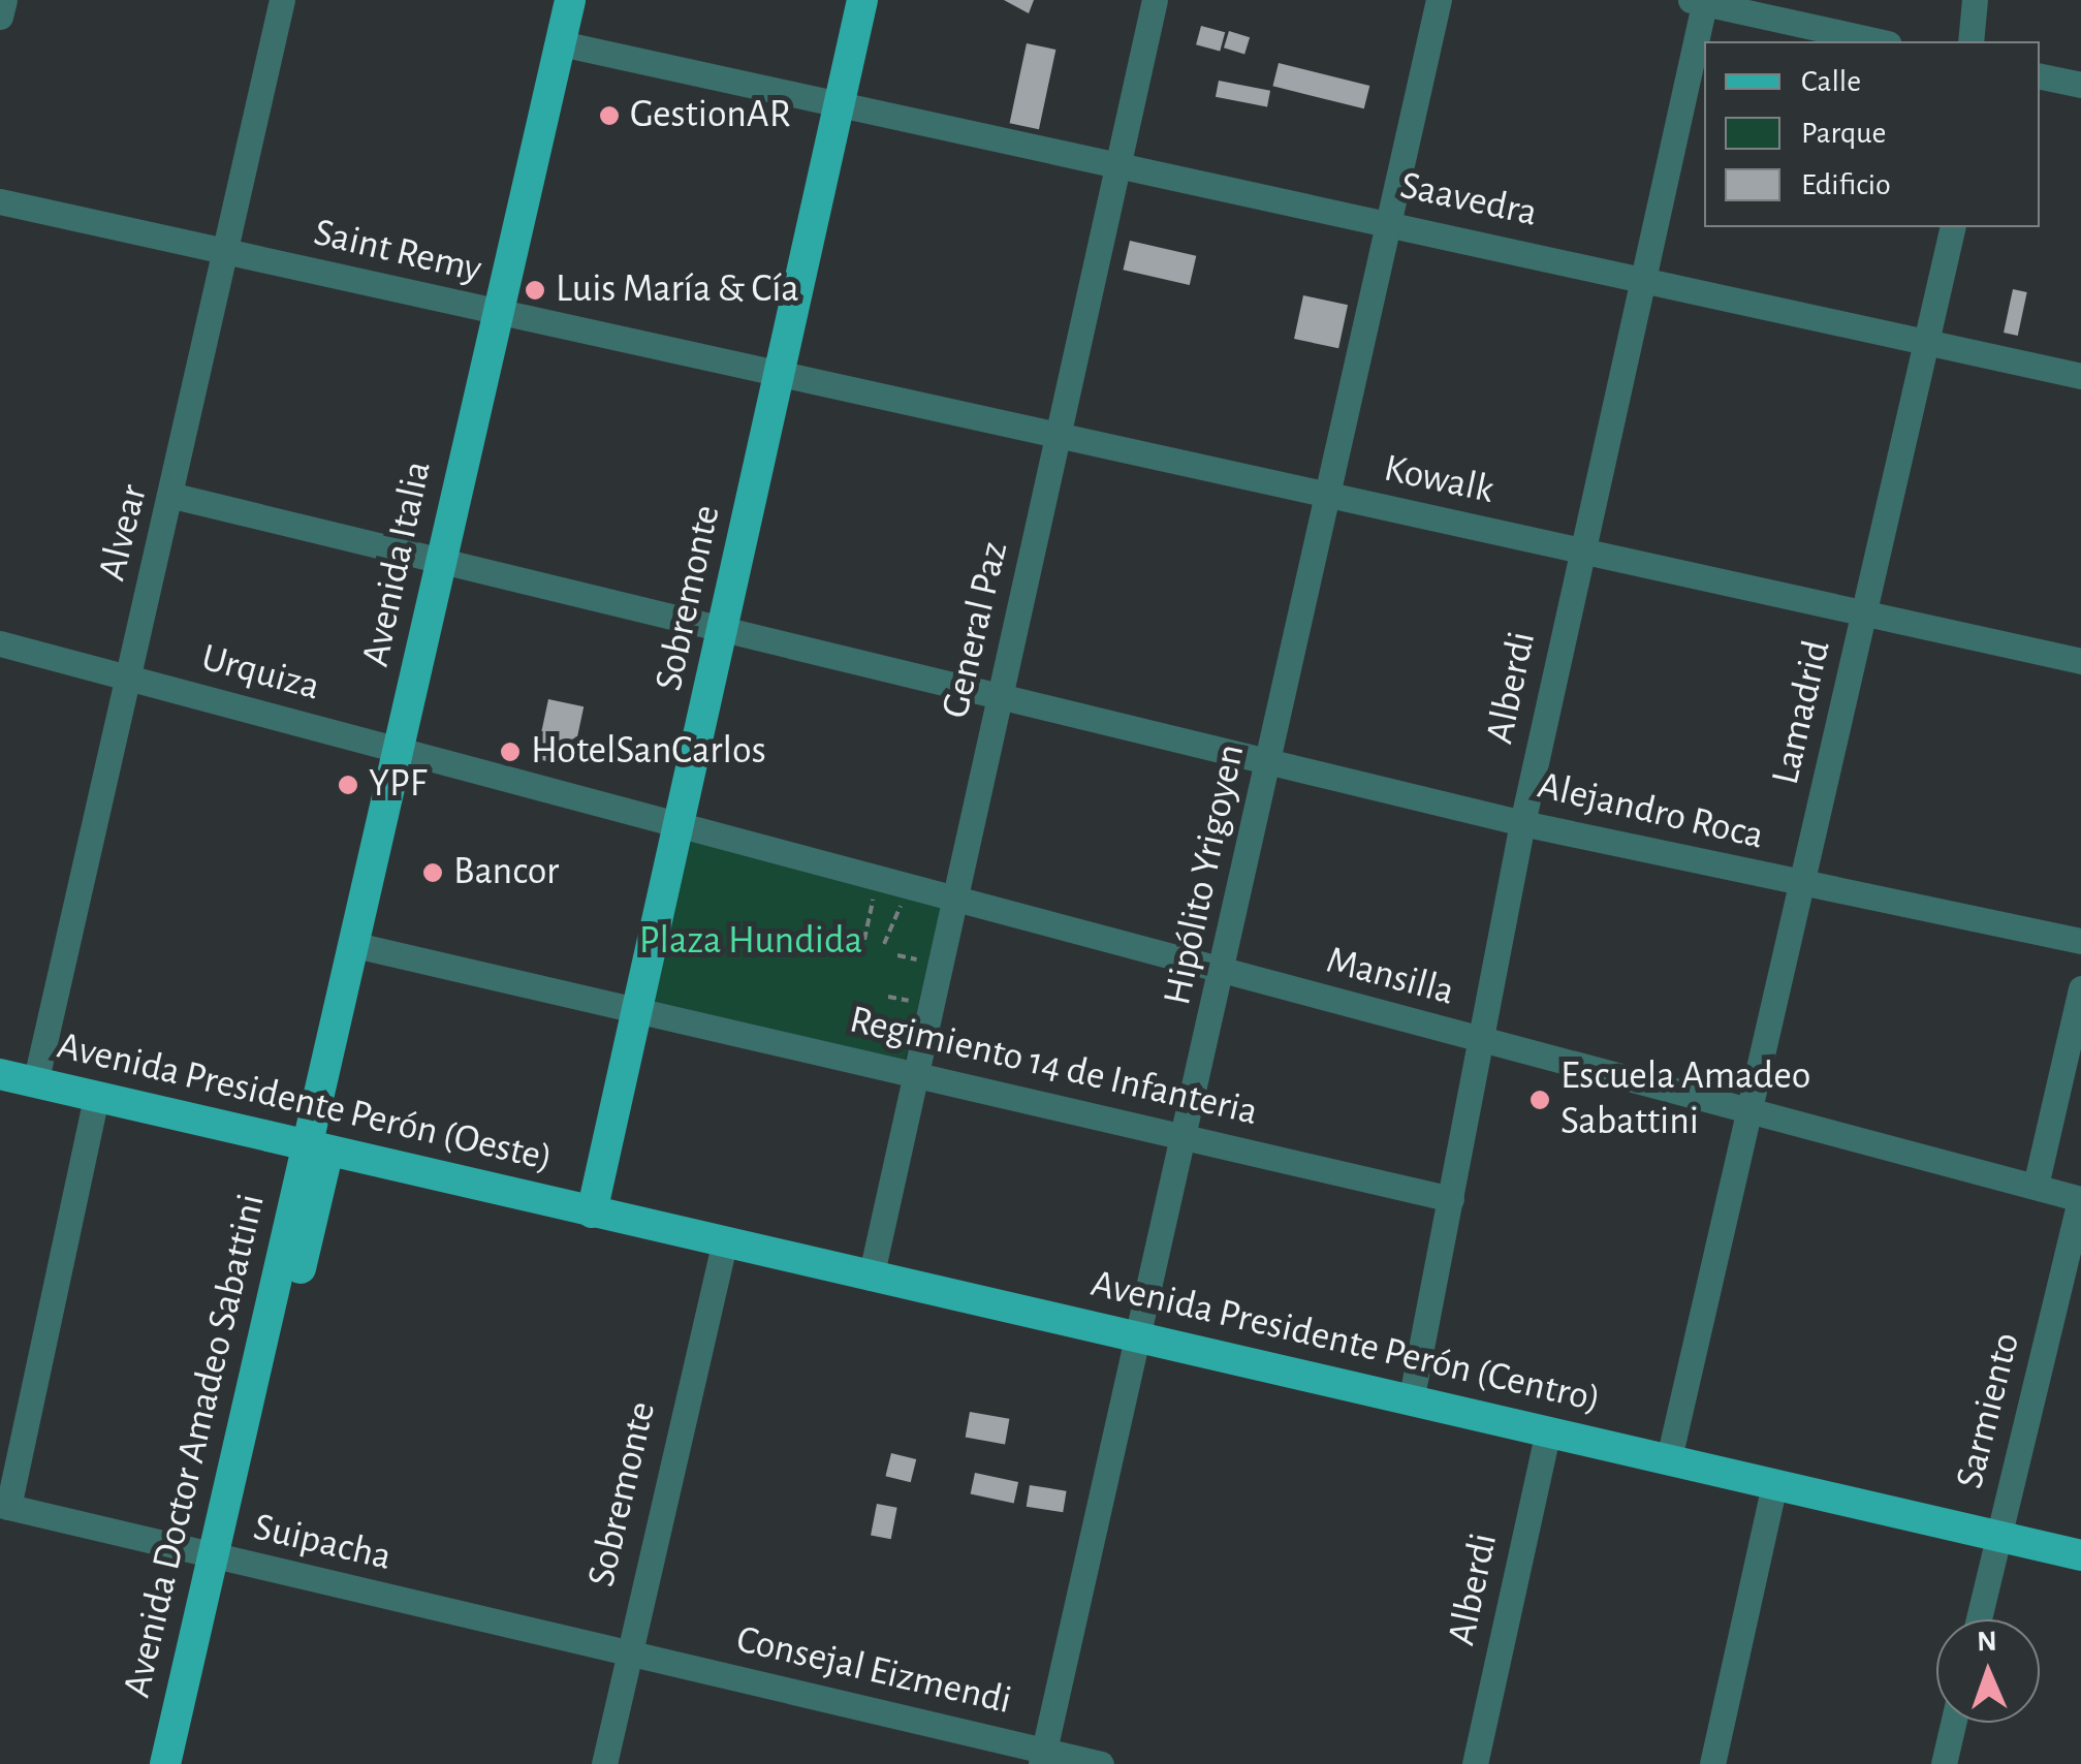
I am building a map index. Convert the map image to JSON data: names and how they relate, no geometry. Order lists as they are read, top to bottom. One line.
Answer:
{"streets":{"main road":["Avenida Italia","Sobremonte","Avenida Presidente Perón (Oeste)","Avenida Presidente Perón (Centro)","Avenida Doctor Amadeo Sabattini"],"street":["Saavedra","Saint Remy","Kowalk","Alvear","General Paz","Urquiza","Alberdi","Lamadrid","Alejandro Roca","Hipólito Yrigoyen","Mansilla","Regimiento 14 de Infanteria","Sarmiento","Suipacha","Consejal Eizmendi"]},"crossings":[["Saavedra","Avenida Italia"],["Saavedra","Sobremonte"],["Saavedra","General Paz"],["Saavedra","Alberdi"],["Saavedra","Lamadrid"],["Saavedra","Hipólito Yrigoyen"],["Saint Remy","Kowalk"],["Saint Remy","Alvear"],["Saint Remy","Avenida Italia"],["Saint Remy","Sobremonte"],["Kowalk","Sobremonte"],["Kowalk","General Paz"],["Kowalk","Alberdi"],["Kowalk","Lamadrid"],["Kowalk","Hipólito Yrigoyen"],["Alvear","Urquiza"],["Alvear","Alejandro Roca"],["Alvear","Avenida Presidente Perón (Oeste)"],["Avenida Italia","Urquiza"],["Avenida Italia","Alejandro Roca"],["Avenida Italia","Regimiento 14 de Infanteria"],["Avenida Italia","Avenida Presidente Perón (Oeste)"],["Avenida Italia","Avenida Doctor Amadeo Sabattini"],["Sobremonte","Urquiza"],["Sobremonte","Alejandro Roca"],["Sobremonte","Mansilla"],["Sobremonte","Regimiento 14 de Infanteria"],["Sobremonte","Avenida Presidente Perón (Oeste)"],["Sobremonte","Avenida Presidente Perón (Centro)"],["Sobremonte","Suipacha"],["Sobremonte","Consejal Eizmendi"],["General Paz","Alejandro Roca"],["General Paz","Mansilla"],["General Paz","Regimiento 14 de Infanteria"],["General Paz","Avenida Presidente Perón (Centro)"],["Urquiza","Mansilla"],["Alberdi","Alejandro Roca"],["Alberdi","Mansilla"],["Alberdi","Regimiento 14 de Infanteria"],["Alberdi","Avenida Presidente Perón (Centro)"],["Lamadrid","Alejandro Roca"],["Lamadrid","Mansilla"],["Lamadrid","Avenida Presidente Perón (Centro)"],["Alejandro Roca","Hipólito Yrigoyen"],["Hipólito Yrigoyen","Mansilla"],["Hipólito Yrigoyen","Regimiento 14 de Infanteria"],["Hipólito Yrigoyen","Avenida Presidente Perón (Centro)"],["Hipólito Yrigoyen","Consejal Eizmendi"],["Mansilla","Sarmiento"],["Avenida Presidente Perón (Oeste)","Avenida Presidente Perón (Centro)"],["Avenida Presidente Perón (Oeste)","Avenida Doctor Amadeo Sabattini"],["Avenida Presidente Perón (Centro)","Sarmiento"],["Avenida Doctor Amadeo Sabattini","Suipacha"],["Suipacha","Consejal Eizmendi"]],"parks":["Plaza Hundida"],"places":["GestionAR","Luis María & Cía","HotelSanCarlos","YPF","Bancor","Escuela Amadeo Sabattini"],"legend":["Calle","Parque","Edificio"],"north":"top"}
